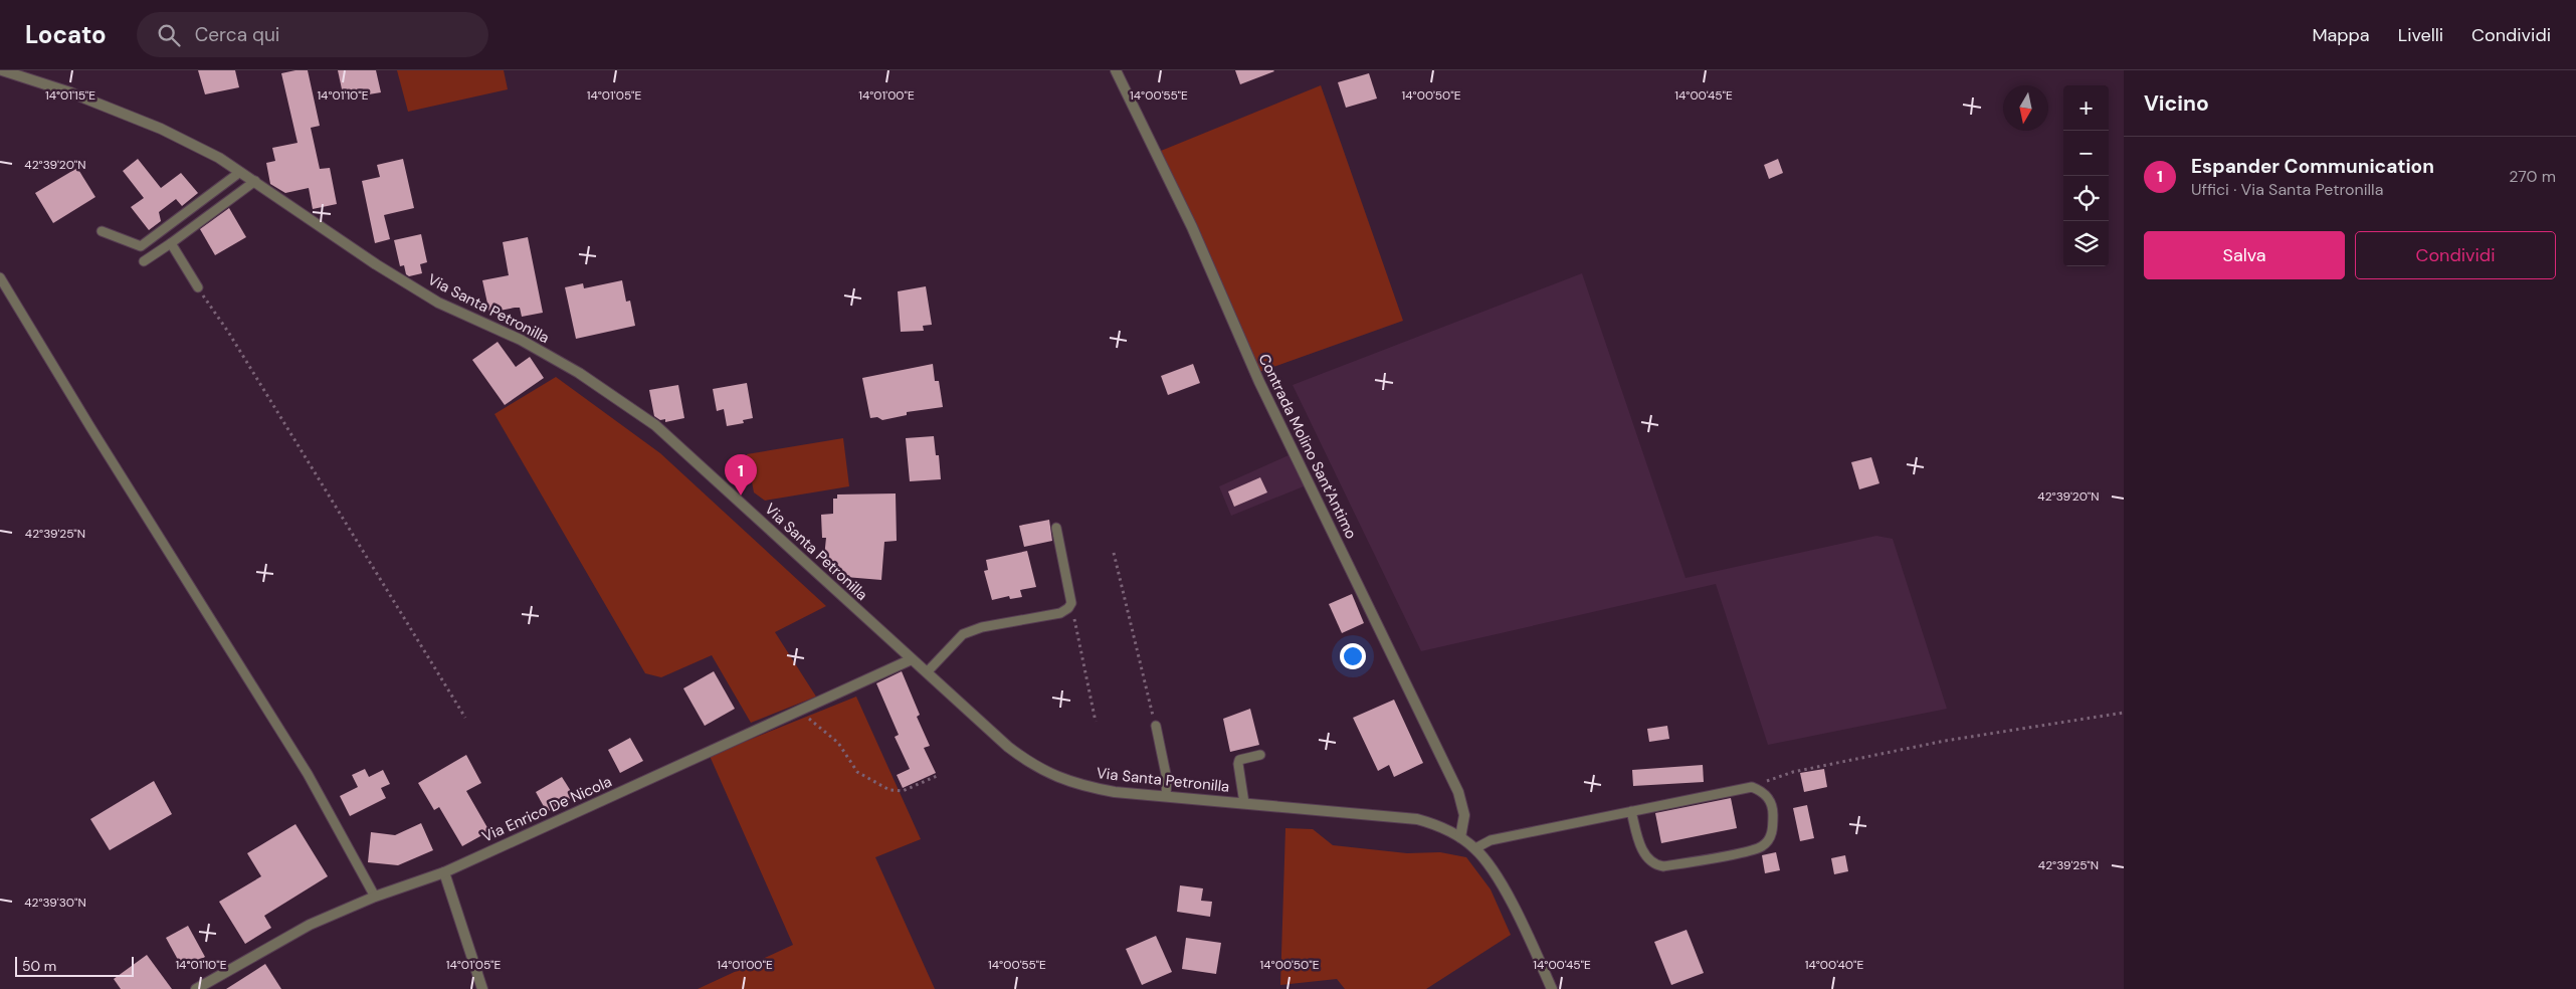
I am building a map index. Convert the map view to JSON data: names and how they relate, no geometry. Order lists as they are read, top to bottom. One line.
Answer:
{"streets":{"street":["Via Santa Petronilla","Contrada Molino Sant'Antimo","Via Enrico De Nicola"]},"crossings":[["Via Santa Petronilla","Contrada Molino Sant'Antimo"],["Via Santa Petronilla","Via Enrico De Nicola"]],"scale_bar":"50 m","north":"bottom","page":{"header":"Locato","search":"Cerca qui","nav":["Mappa","Livelli","Condividi"],"heading":"Vicino","map_buttons":["+","−"],"list":[{"mark":"1","name":"Espander Communication","note":"Uffici · Via Santa Petronilla","value":"270 m"}],"buttons":["Salva","Condividi"],"pins":"1","scale":"50 m"},"coordinates":["14°01'15\"E","14°01'10\"E","14°01'05\"E","14°01'00\"E","14°00'55\"E","14°00'50\"E","14°00'45\"E","42°39'20\"N","42°39'25\"N","42°39'30\"N","14°00'40\"E"]}
